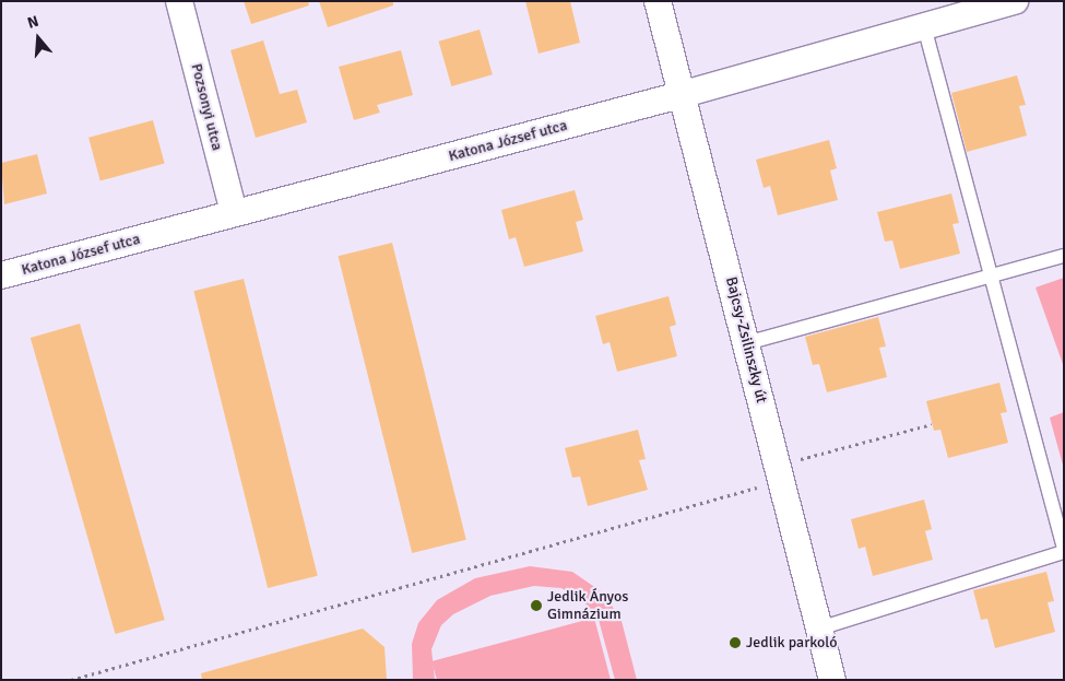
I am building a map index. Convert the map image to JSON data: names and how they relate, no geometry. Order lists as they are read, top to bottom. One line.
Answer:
{"streets":{"street":["Pozsonyi utca","Katona József utca","Bajcsy-Zsilinszky út"]},"crossings":[["Pozsonyi utca","Katona József utca"],["Katona József utca","Bajcsy-Zsilinszky út"]],"places":["Jedlik Ányos Gimnázium","Jedlik parkoló"],"north":"top"}
